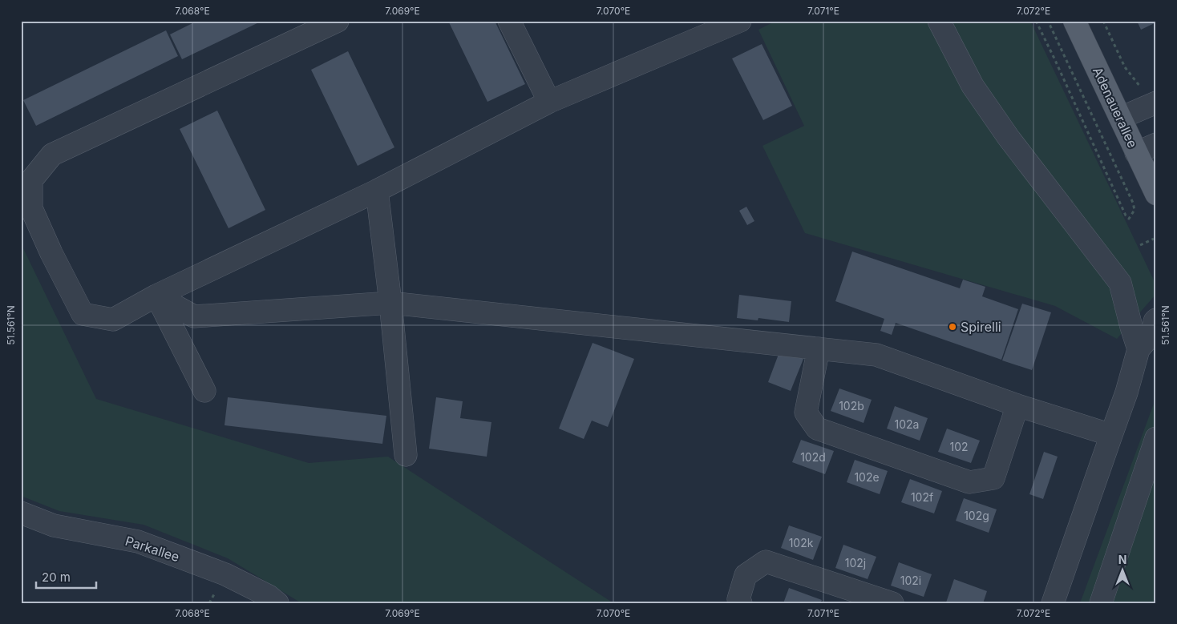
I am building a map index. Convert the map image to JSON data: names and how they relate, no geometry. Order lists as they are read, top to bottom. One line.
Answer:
{"streets":{"main road":["Adenauerallee"],"street":["Parkallee"]},"places":["Spirelli"],"house_numbers":["102b","102a","102","102d","102e","102f","102g","102k","102j","102i"],"scale_bar":"20 m","north":"top","coordinates":["7.068°E","7.069°E","7.070°E","7.071°E","7.072°E","51.561°N"]}
